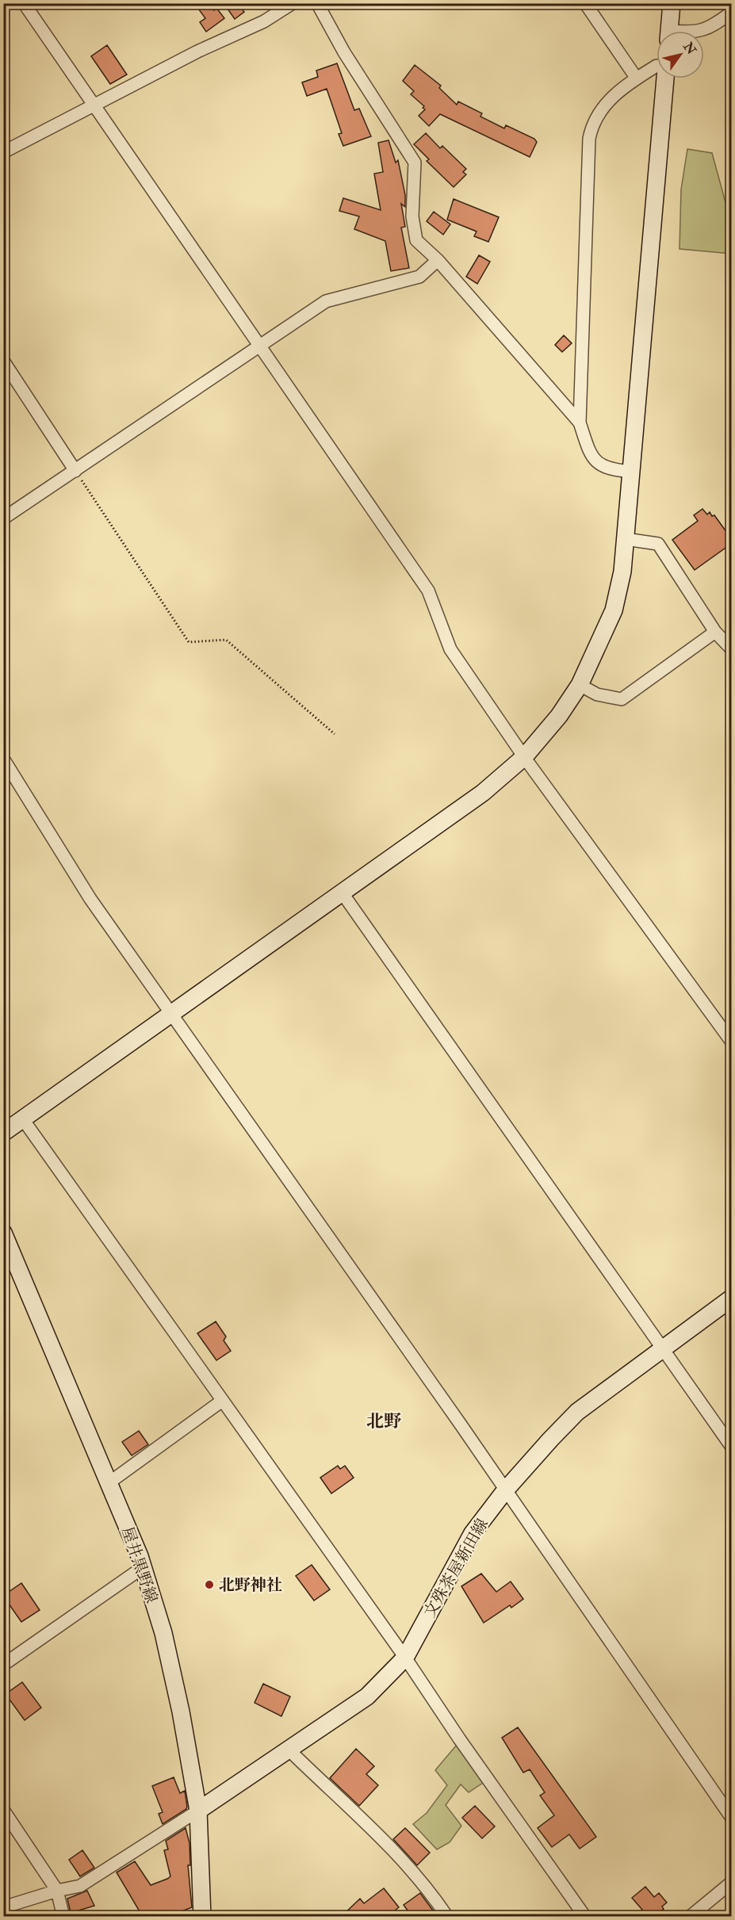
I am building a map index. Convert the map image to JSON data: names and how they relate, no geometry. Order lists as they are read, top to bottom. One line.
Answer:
{"streets":{"main road":["屋井黒野線","文殊茶屋新田線"]},"crossings":[["屋井黒野線","文殊茶屋新田線"]],"districts":["北野"],"places":["北野神社"],"north":"top right"}
